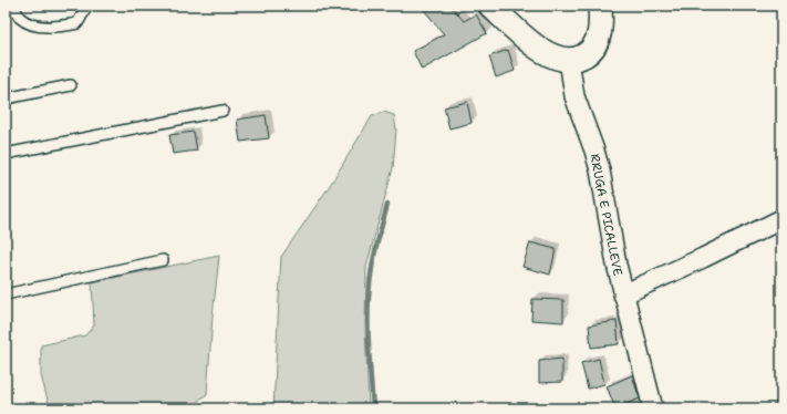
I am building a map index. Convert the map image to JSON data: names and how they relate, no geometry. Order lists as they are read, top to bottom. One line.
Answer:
{"streets":{"street":["RRUGA E PICALLEVE"]}}
